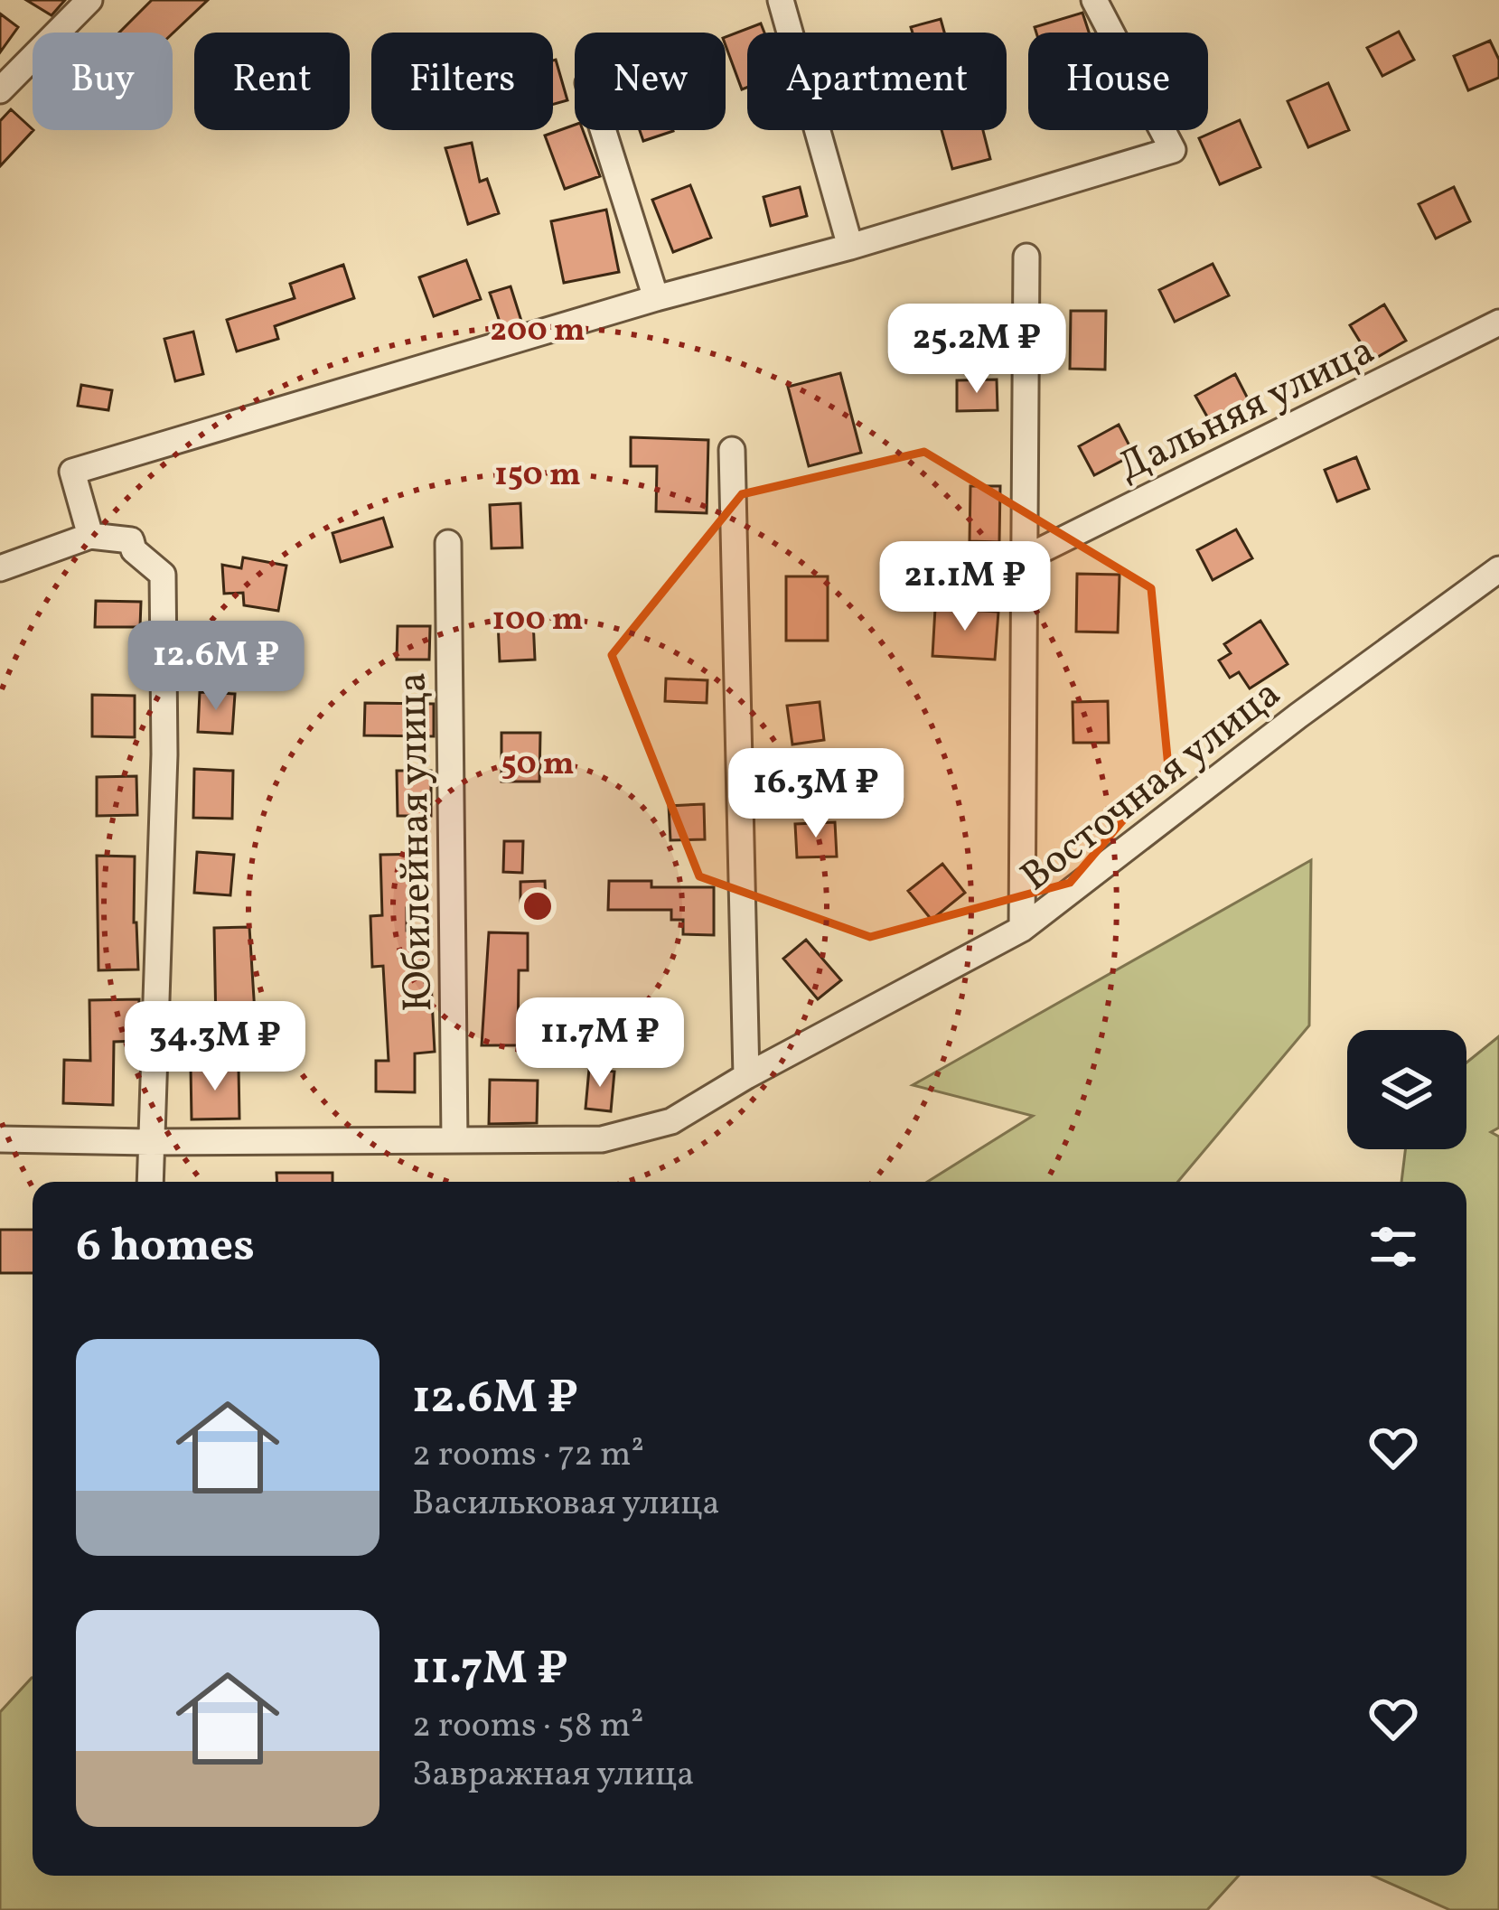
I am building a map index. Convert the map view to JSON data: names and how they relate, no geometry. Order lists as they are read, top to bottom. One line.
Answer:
{"streets":{"street":["Дальняя улица","Восточная улица","Юбилейная улица"]},"crossings":[["Дальняя улица","Восточная улица"]],"page":{"chip":["Buy","Rent","Filters","New","Apartment","House"],"price":["25.2M ₽","21.1M ₽","12.6M ₽","16.3M ₽","11.7M ₽","34.3M ₽"],"heading":"6 homes","list":[{"name":"12.6M ₽","note":"2 rooms · 72 m² · Васильковая улица"},{"name":"11.7M ₽","note":"2 rooms · 58 m² · Завражная улица"}]},"rings":["200 m","150 m","100 m","50 m"]}
